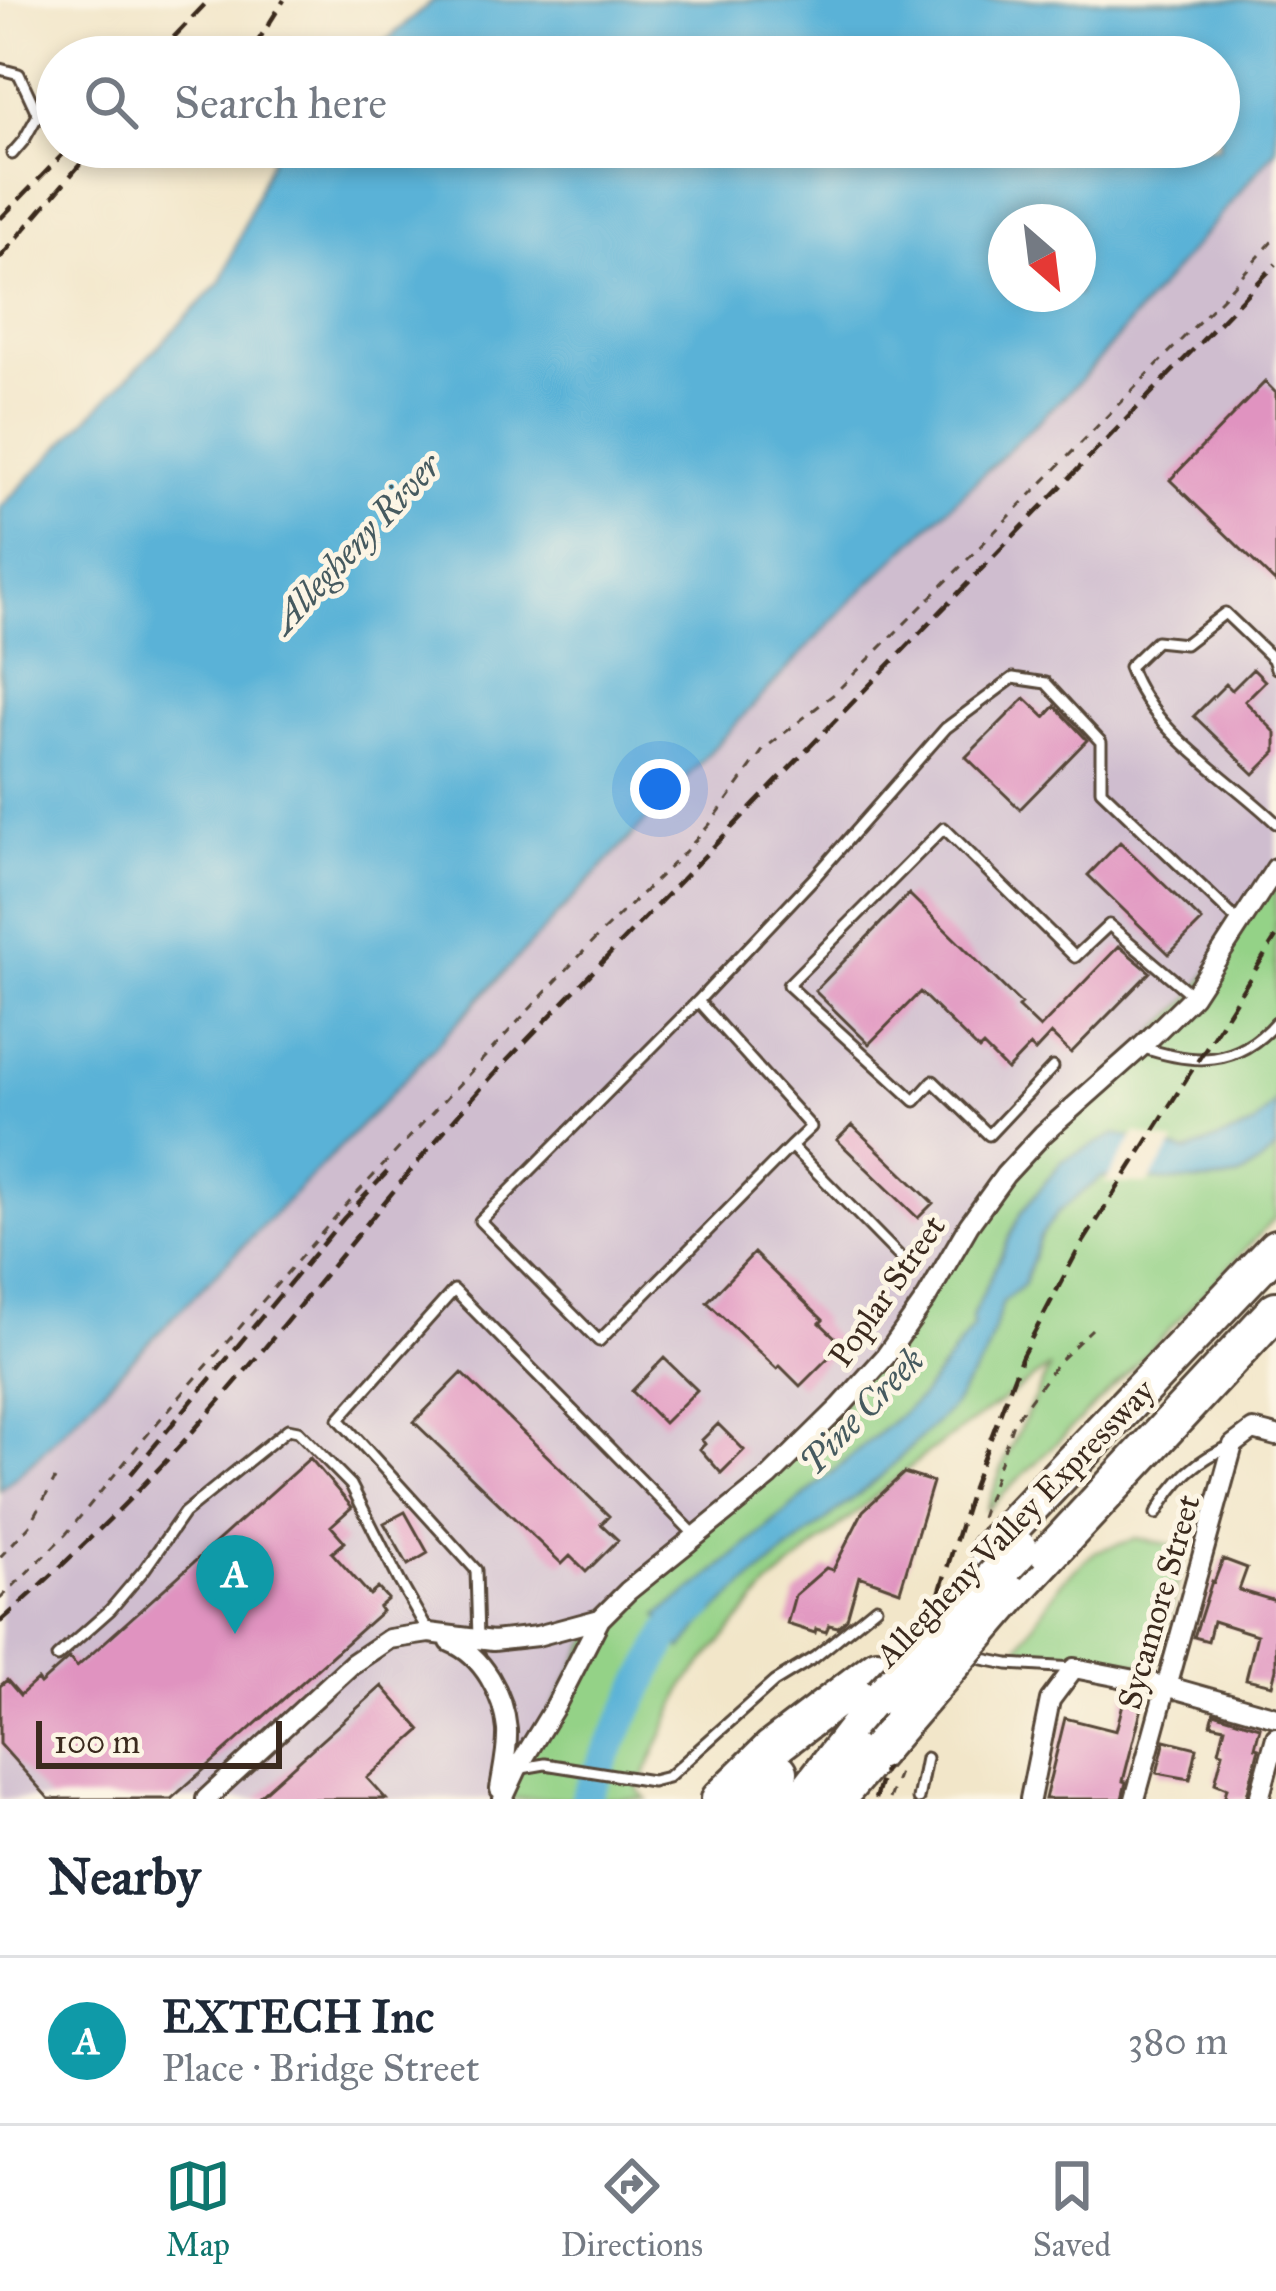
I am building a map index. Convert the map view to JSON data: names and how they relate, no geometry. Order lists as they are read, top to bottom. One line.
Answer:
{"streets":{"highway":["Allegheny Valley Expressway"],"street":["Poplar Street","Sycamore Street"]},"water":["Allegheny River","Pine Creek"],"scale_bar":"100 m","north":"bottom right","page":{"search":"Search here","pins":"A","scale":"100 m","heading":"Nearby","list":[{"mark":"A","name":"EXTECH Inc","note":"Place · Bridge Street","value":"380 m"}],"nav":["Map","Directions","Saved"]}}
